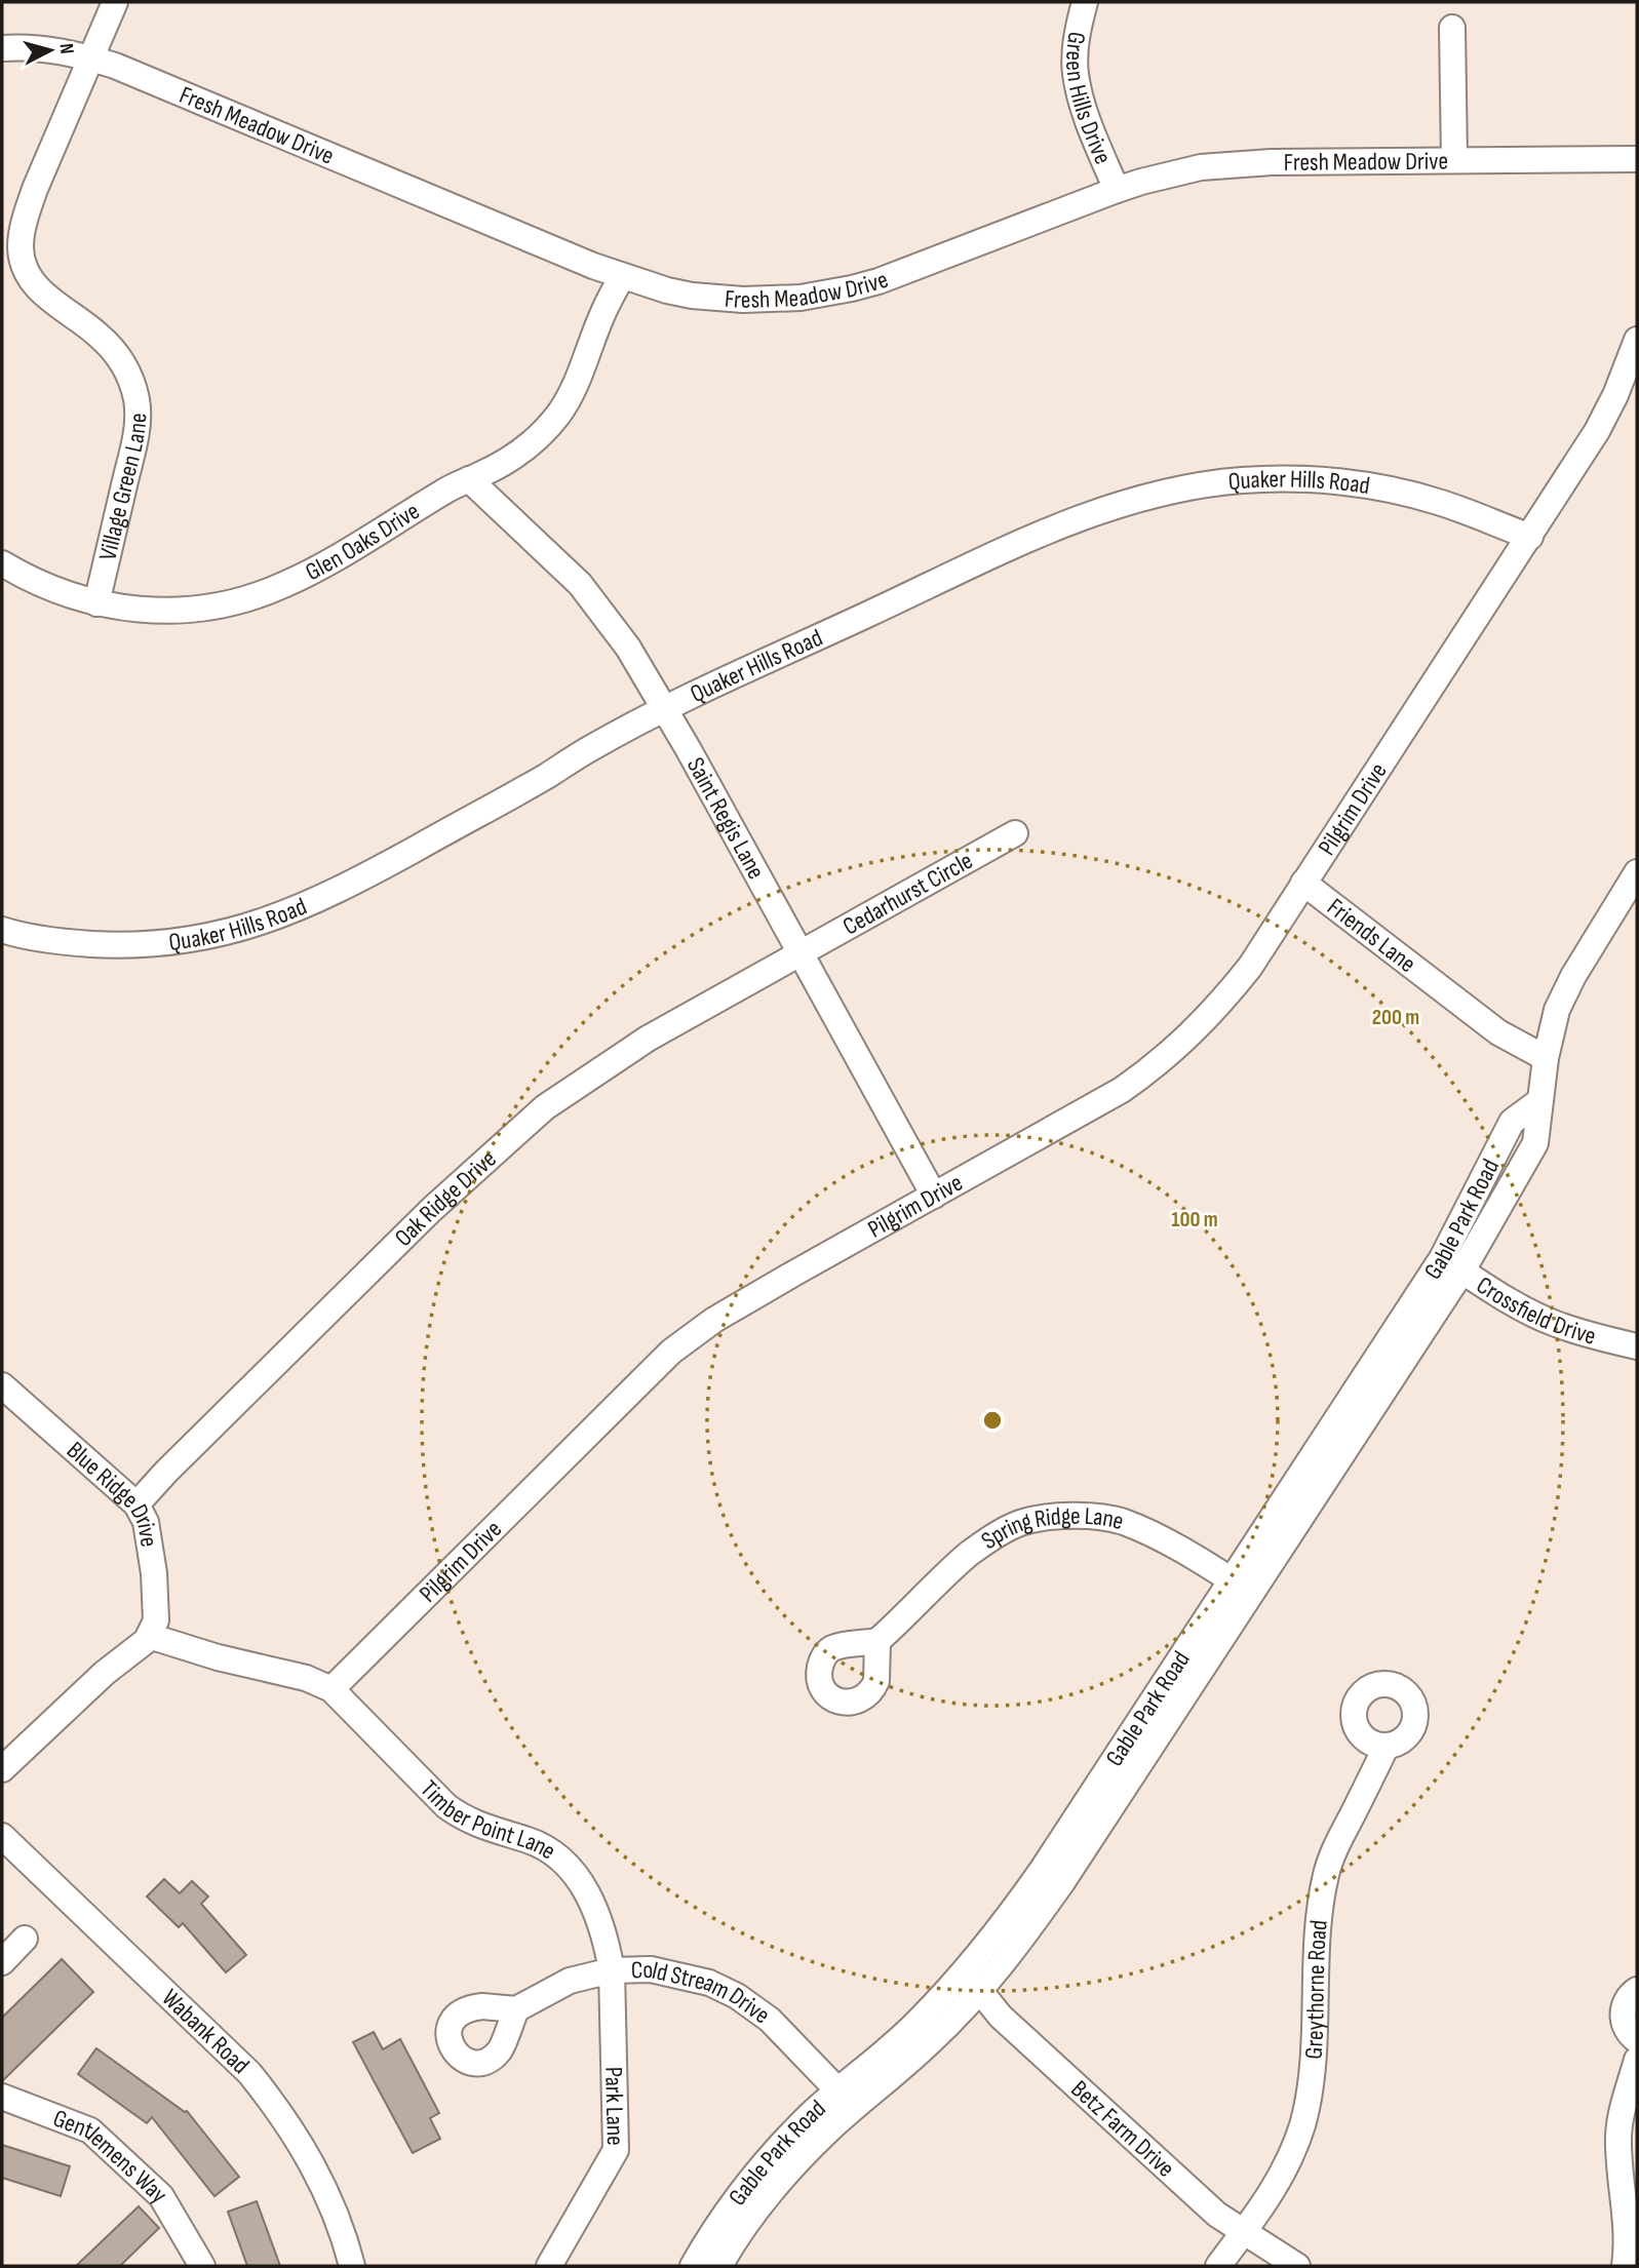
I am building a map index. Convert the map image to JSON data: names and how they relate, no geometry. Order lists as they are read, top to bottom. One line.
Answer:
{"streets":{"street":["Green Hills Drive","Fresh Meadow Drive","Village Green Lane","Quaker Hills Road","Glen Oaks Drive","Pilgrim Drive","Saint Regis Lane","Cedarhurst Circle","Friends Lane","Oak Ridge Drive","Gable Park Road","Crossfield Drive","Blue Ridge Drive","Spring Ridge Lane","Timber Point Lane","Greythorne Road","Cold Stream Drive","Wabank Road","Park Lane","Betz Farm Drive","Gentlemens Way"]},"crossings":[["Green Hills Drive","Fresh Meadow Drive"],["Fresh Meadow Drive","Village Green Lane"],["Fresh Meadow Drive","Glen Oaks Drive"],["Village Green Lane","Glen Oaks Drive"],["Quaker Hills Road","Pilgrim Drive"],["Quaker Hills Road","Saint Regis Lane"],["Glen Oaks Drive","Saint Regis Lane"],["Pilgrim Drive","Saint Regis Lane"],["Pilgrim Drive","Friends Lane"],["Pilgrim Drive","Timber Point Lane"],["Saint Regis Lane","Cedarhurst Circle"],["Saint Regis Lane","Oak Ridge Drive"],["Cedarhurst Circle","Oak Ridge Drive"],["Friends Lane","Gable Park Road"],["Oak Ridge Drive","Blue Ridge Drive"],["Gable Park Road","Crossfield Drive"],["Gable Park Road","Spring Ridge Lane"],["Gable Park Road","Cold Stream Drive"],["Gable Park Road","Betz Farm Drive"],["Timber Point Lane","Cold Stream Drive"],["Timber Point Lane","Park Lane"],["Greythorne Road","Betz Farm Drive"],["Cold Stream Drive","Park Lane"]],"north":"right","rings":["200 m","100 m"]}
